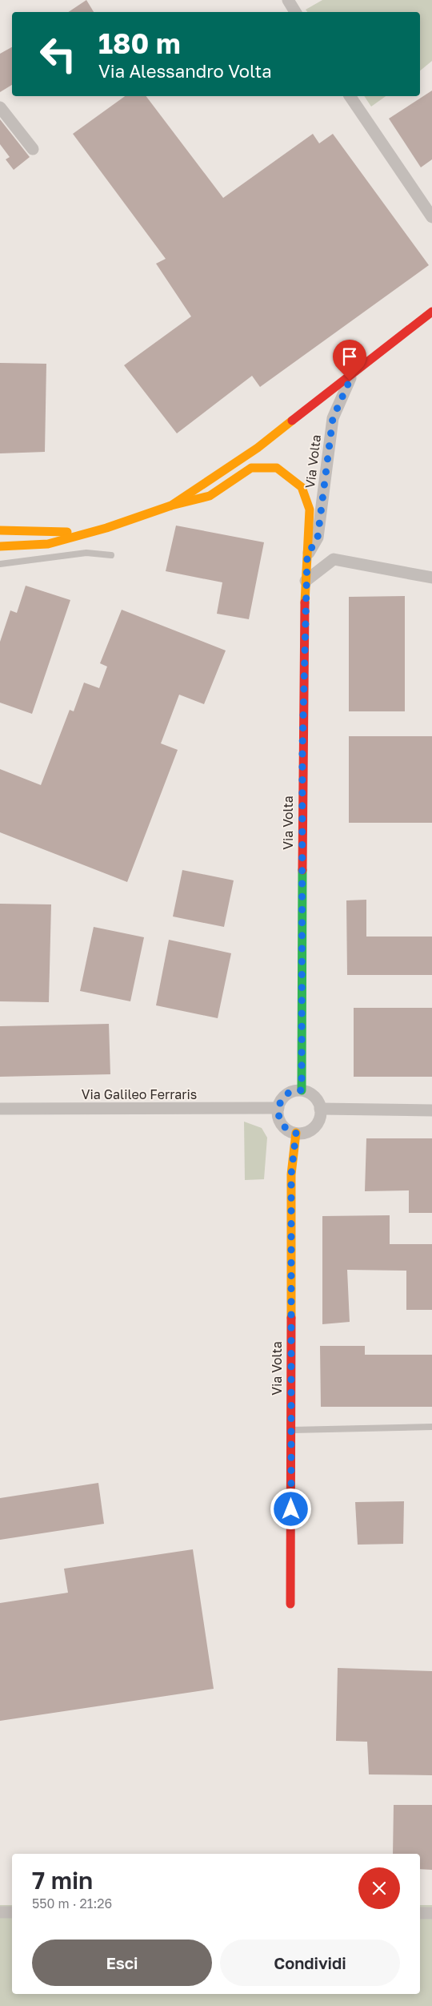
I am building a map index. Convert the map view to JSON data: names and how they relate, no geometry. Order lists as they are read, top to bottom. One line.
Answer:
{"streets":{"street":["Via Volta","Via Galileo Ferraris"]},"crossings":[["Via Volta","Via Galileo Ferraris"]],"page":{"turn":["180 m","Via Alessandro Volta"],"heading":["7 min","550 m · 21:26"],"buttons":["Esci","Condividi"]}}
